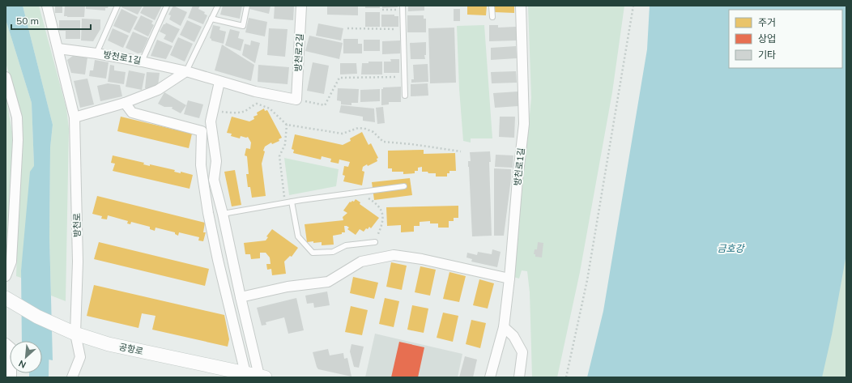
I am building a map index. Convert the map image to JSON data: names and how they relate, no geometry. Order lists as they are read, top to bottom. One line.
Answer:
{"streets":{"main road":["공항로"],"street":["방천로2길","방천로1길","방천로"]},"crossings":[["방천로2길","방천로1길"],["방천로1길","방천로"],["방천로","공항로"]],"water":["금호강"],"legend":["주거","상업","기타"],"scale_bar":"50 m","north":"bottom left"}
